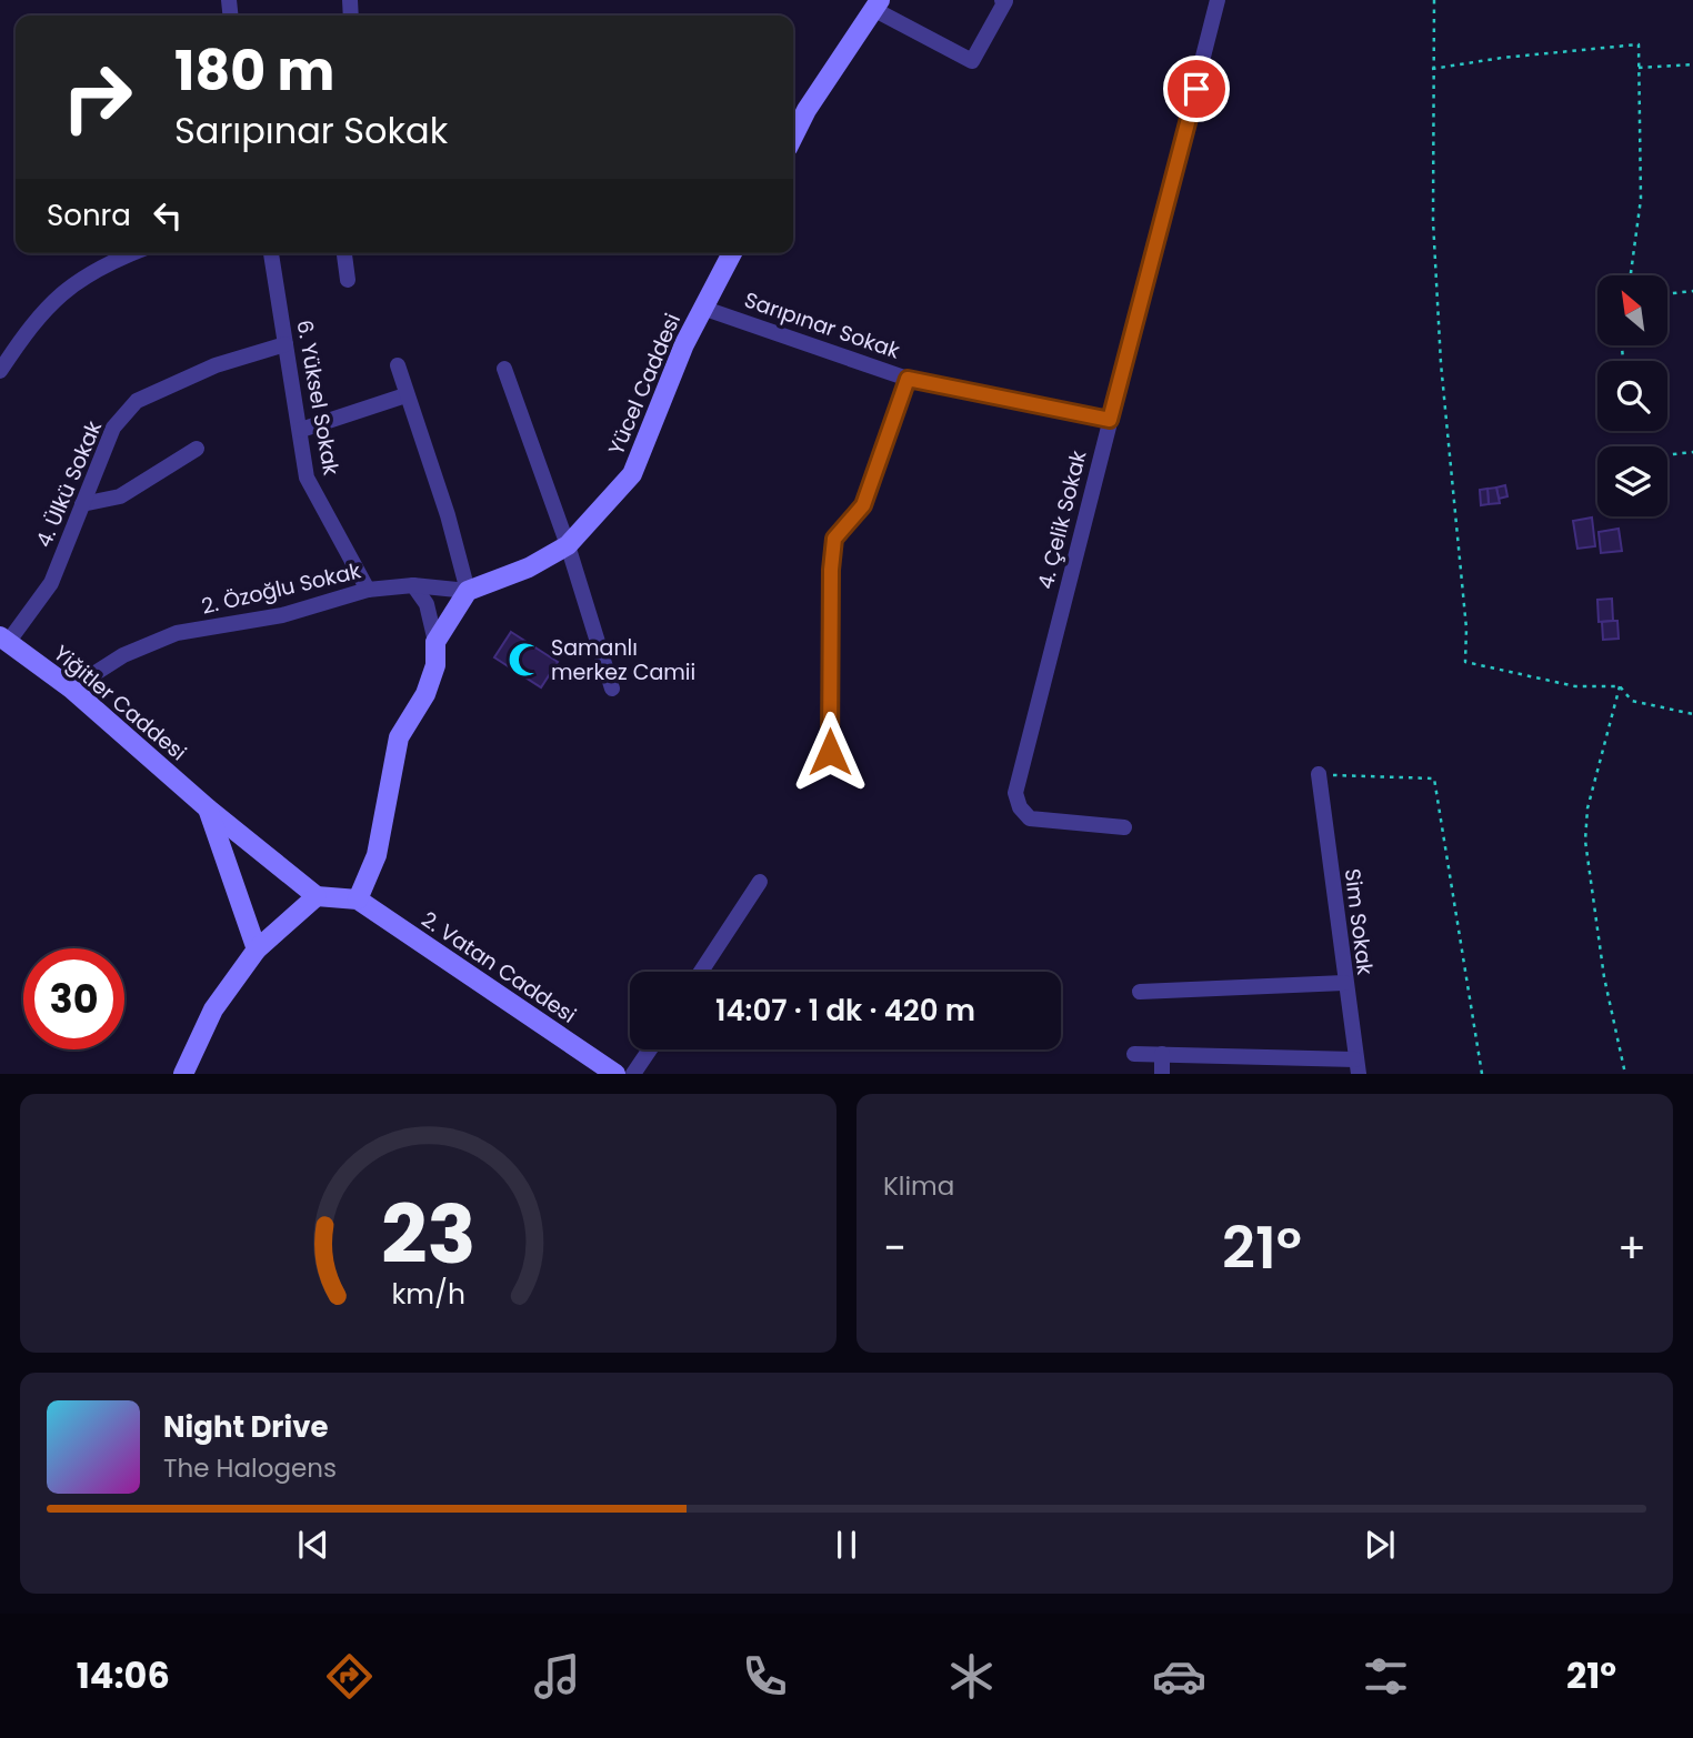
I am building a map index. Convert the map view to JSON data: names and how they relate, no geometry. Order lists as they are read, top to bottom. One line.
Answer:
{"streets":{"main road":["Yücel Caddesi","Yiğitler Caddesi","2. Vatan Caddesi"],"street":["Sarıpınar Sokak","6. Yüksel Sokak","4. Ülkü Sokak","4. Çelik Sokak","2. Özoğlu Sokak","Sim Sokak"]},"crossings":[["Sarıpınar Sokak","Yücel Caddesi"],["Sarıpınar Sokak","4. Çelik Sokak"],["Yücel Caddesi","2. Özoğlu Sokak"],["6. Yüksel Sokak","4. Ülkü Sokak"],["6. Yüksel Sokak","2. Özoğlu Sokak"],["4. Ülkü Sokak","Yiğitler Caddesi"],["2. Özoğlu Sokak","Yiğitler Caddesi"]],"places":{"mosque":["Samanlı merkez Camii"]},"north":"top left","page":{"turn":["180 m","Sarıpınar Sokak"],"then":"Sonra","limit":"30","trip":"14:07 · 1 dk · 420 m","tile":"Klima","heat":["−","21°","+"],"song":["Night Drive","The Halogens"],"tabs":["14:06","21°"],"gauge":["23","km/h"]}}
